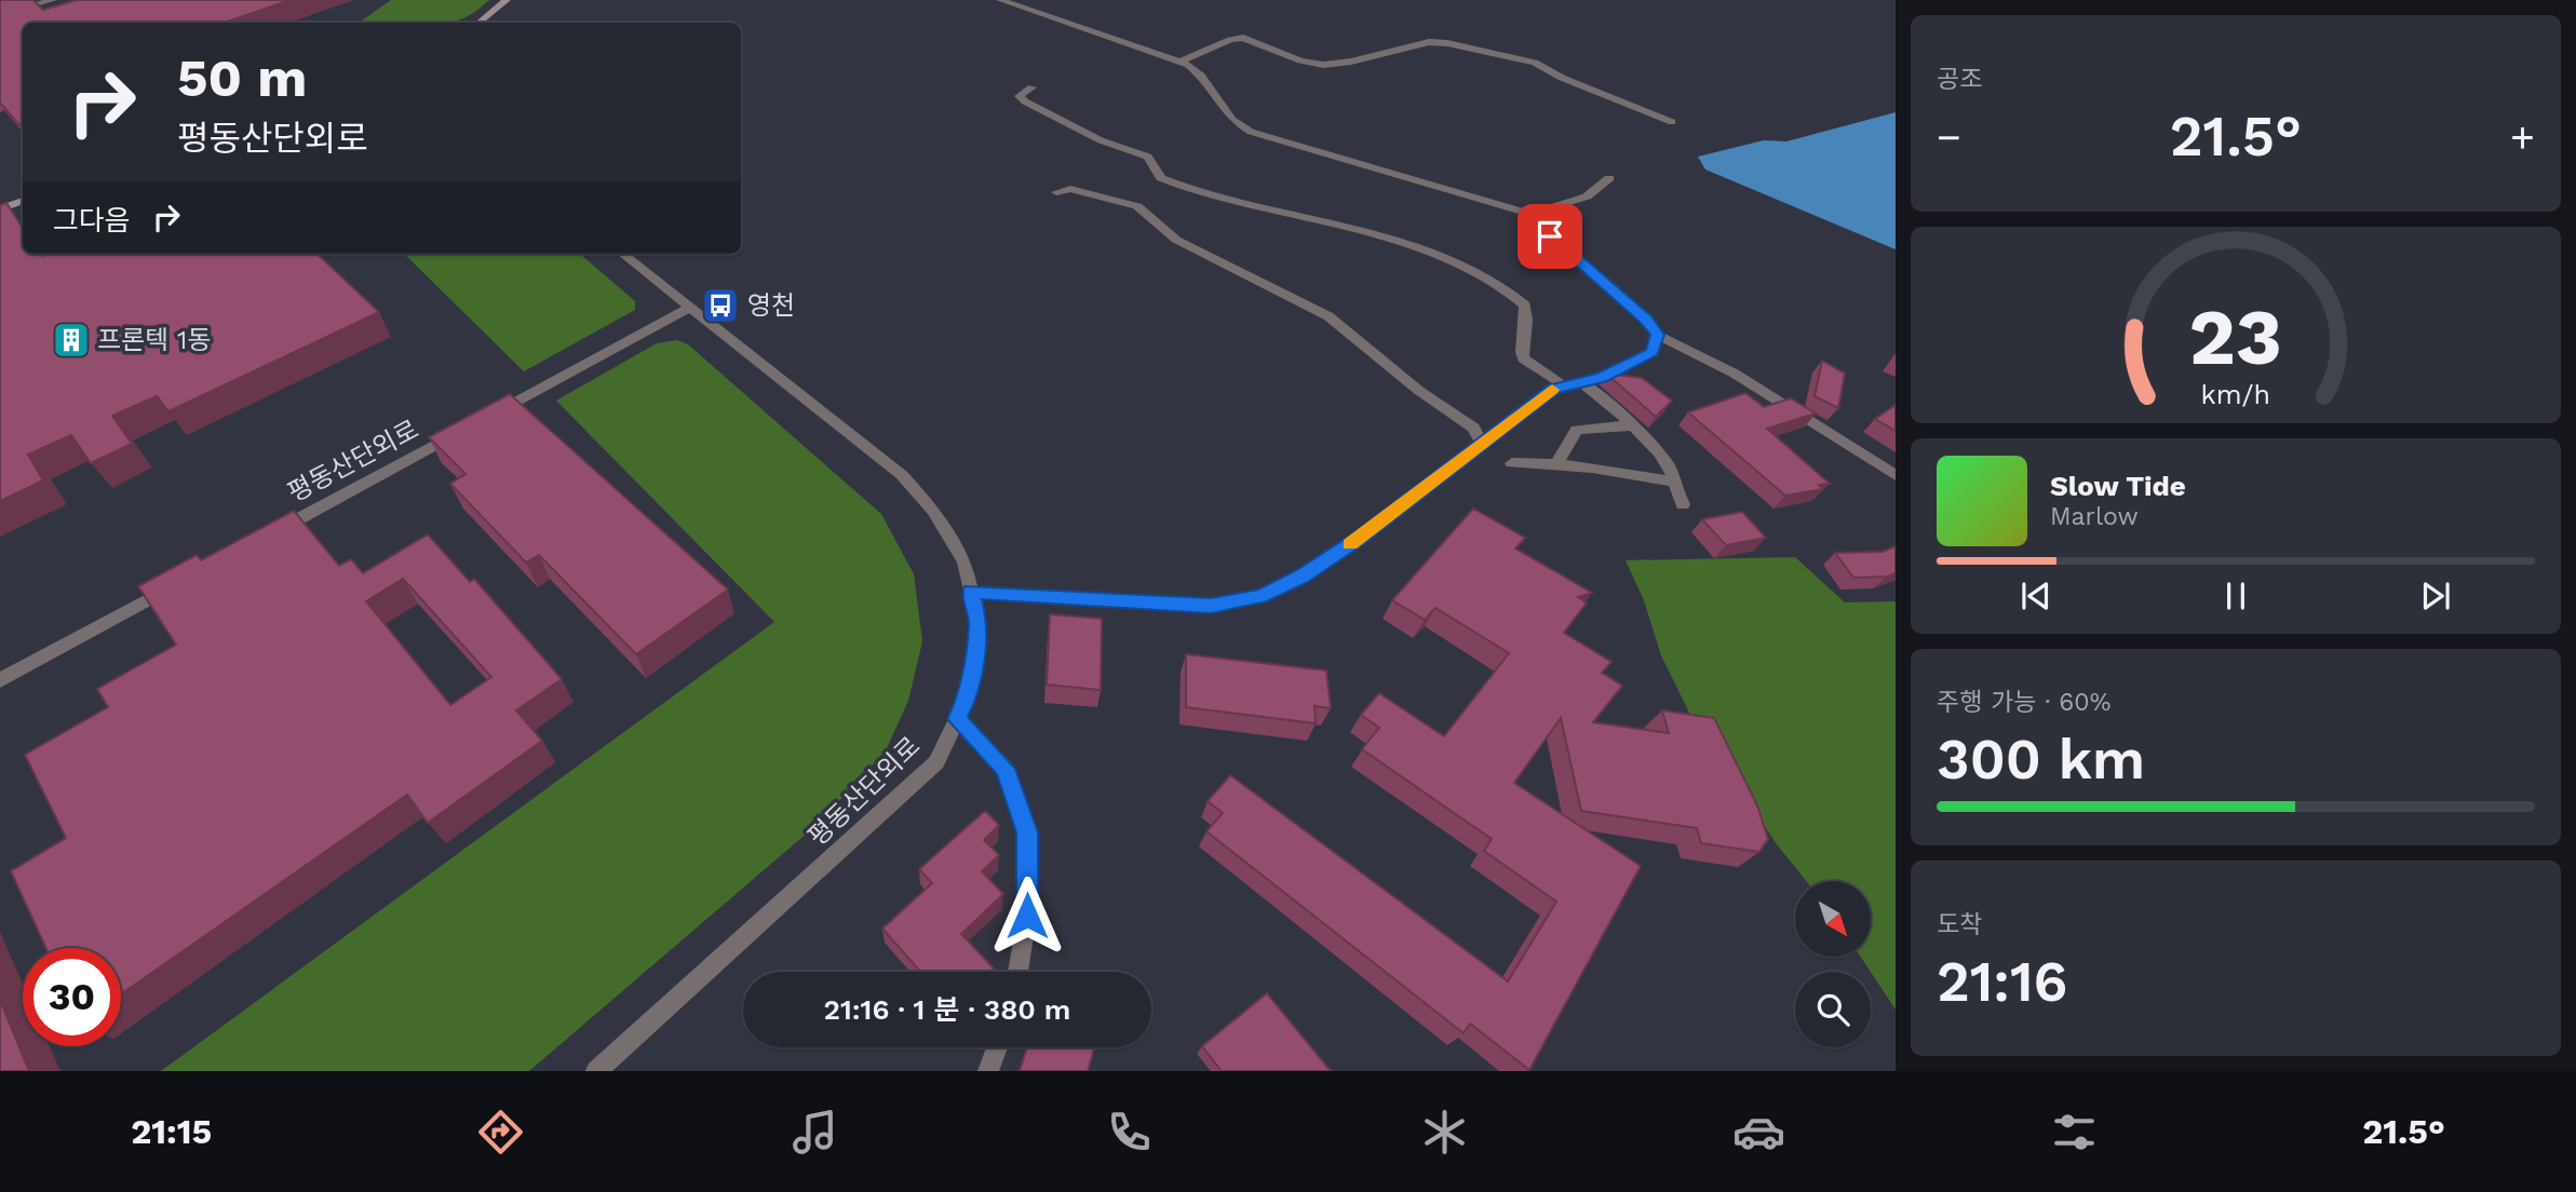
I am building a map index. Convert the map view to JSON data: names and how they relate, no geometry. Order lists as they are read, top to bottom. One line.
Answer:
{"streets":{"street":["평동산단외로"]},"places":{"bus stop":["영천"],"building":["프론텍 1동"]},"north":"bottom right","page":{"tile":["공조",["주행 가능 · 60%","300 km"],["도착","21:16"]],"turn":["50 m","평동산단외로"],"heat":["−","21.5°","+"],"then":"그다음","song":["Slow Tide","Marlow"],"limit":"30","trip":"21:16 · 1 분 · 380 m","tabs":["21:15","21.5°"],"gauge":["23","km/h"]}}
